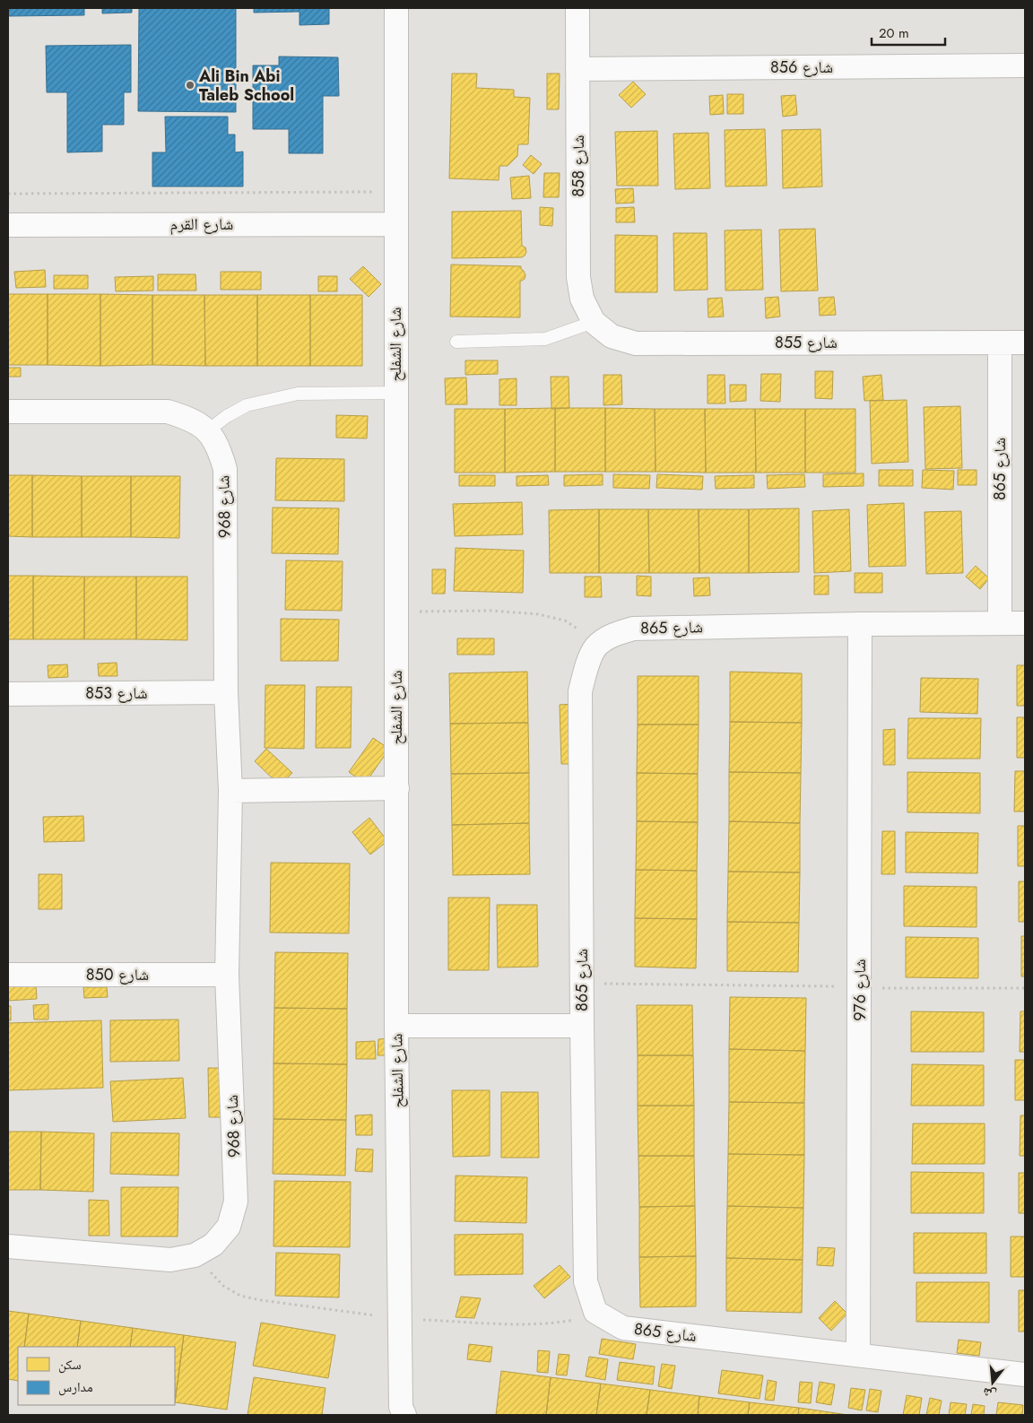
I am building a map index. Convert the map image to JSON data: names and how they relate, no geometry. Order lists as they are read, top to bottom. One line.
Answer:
{"streets":{"street":["شارع 856","شارع 858","شارع القرم","شارع 855","شارع الشفلح","شارع 865","شارع 968","شارع 853","شارع 850","شارع 976"]},"crossings":[["شارع 856","شارع 858"],["شارع 858","شارع 855"],["شارع القرم","شارع الشفلح"],["شارع 855","شارع 865"],["شارع الشفلح","شارع 865"],["شارع 865","شارع 976"],["شارع 968","شارع 853"],["شارع 968","شارع 850"]],"places":["Ali Bin Abi Taleb School"],"legend":["سكن","مدارس"],"scale_bar":"20 m","north":"bottom"}
